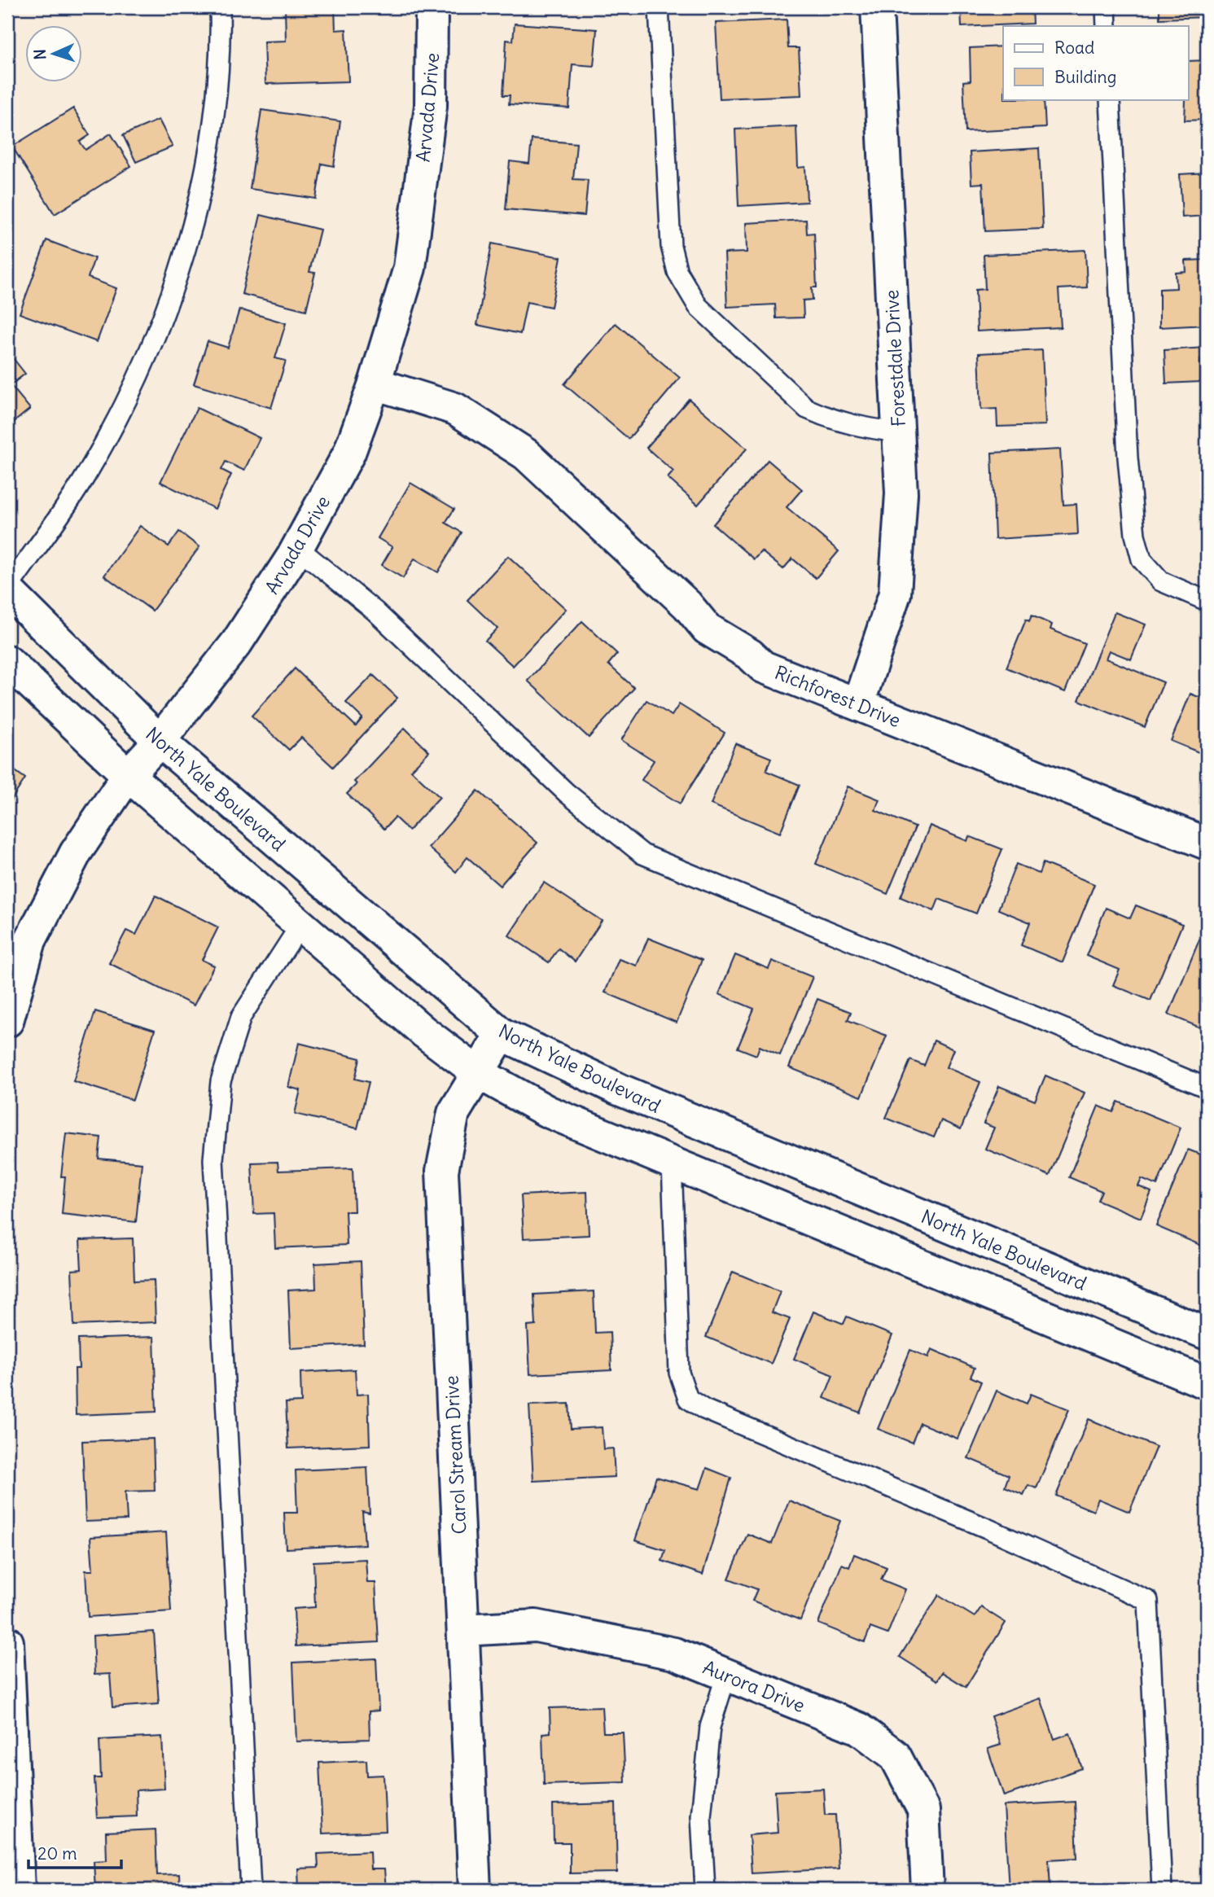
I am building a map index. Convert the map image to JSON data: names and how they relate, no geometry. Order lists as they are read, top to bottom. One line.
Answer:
{"streets":{"street":["Arvada Drive","Forestdale Drive","Richforest Drive","North Yale Boulevard","Carol Stream Drive","Aurora Drive"]},"crossings":[["Arvada Drive","Richforest Drive"],["Arvada Drive","North Yale Boulevard"],["Forestdale Drive","Richforest Drive"],["North Yale Boulevard","Carol Stream Drive"],["Carol Stream Drive","Aurora Drive"]],"legend":["Road","Building"],"scale_bar":"20 m","north":"left"}
